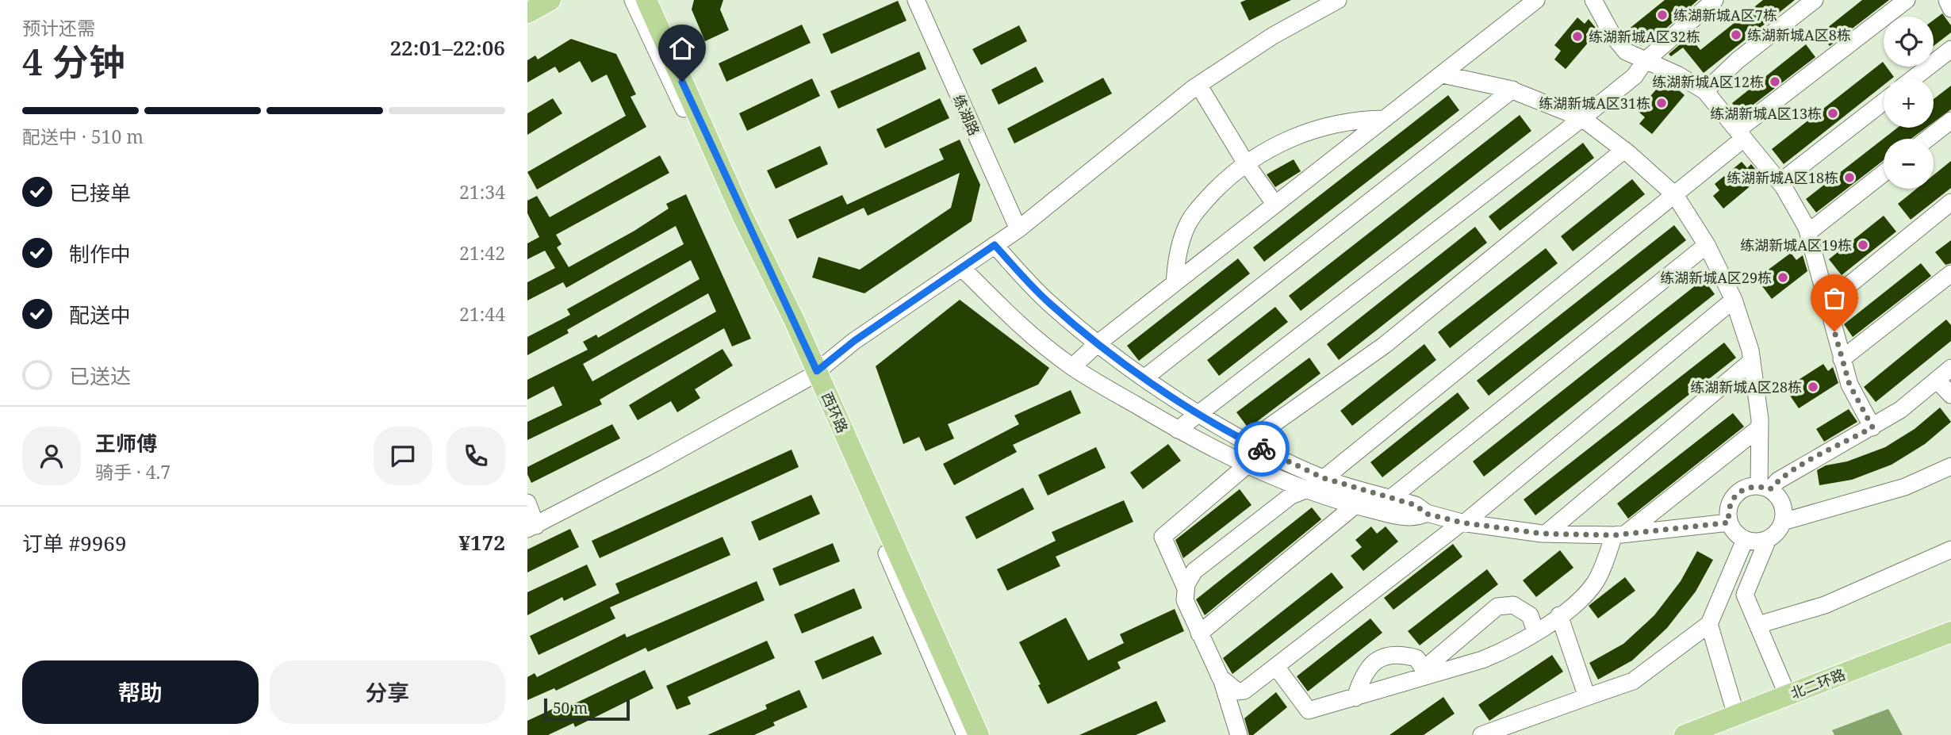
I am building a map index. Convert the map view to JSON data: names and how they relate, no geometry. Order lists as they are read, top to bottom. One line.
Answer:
{"streets":{"main road":["西环路","北二环路"],"street":["练湖路"]},"places":["练湖新城A区7栋","练湖新城A区8栋","练湖新城A区32栋","练湖新城A区12栋","练湖新城A区31栋","练湖新城A区13栋","练湖新城A区18栋","练湖新城A区19栋","练湖新城A区29栋","练湖新城A区28栋"],"scale_bar":"50 m","page":{"heading":["4 分钟","预计还需","22:01–22:06"],"panel":["王师傅","骑手 · 4.7","订单 #9969","¥172"],"map_buttons":["+","−"],"bar":"配送中 · 510 m","list":[["已接单","21:34"],["制作中","21:42"],["配送中","21:44"],"已送达"],"buttons":["帮助","分享"],"scale":"50 m"}}
